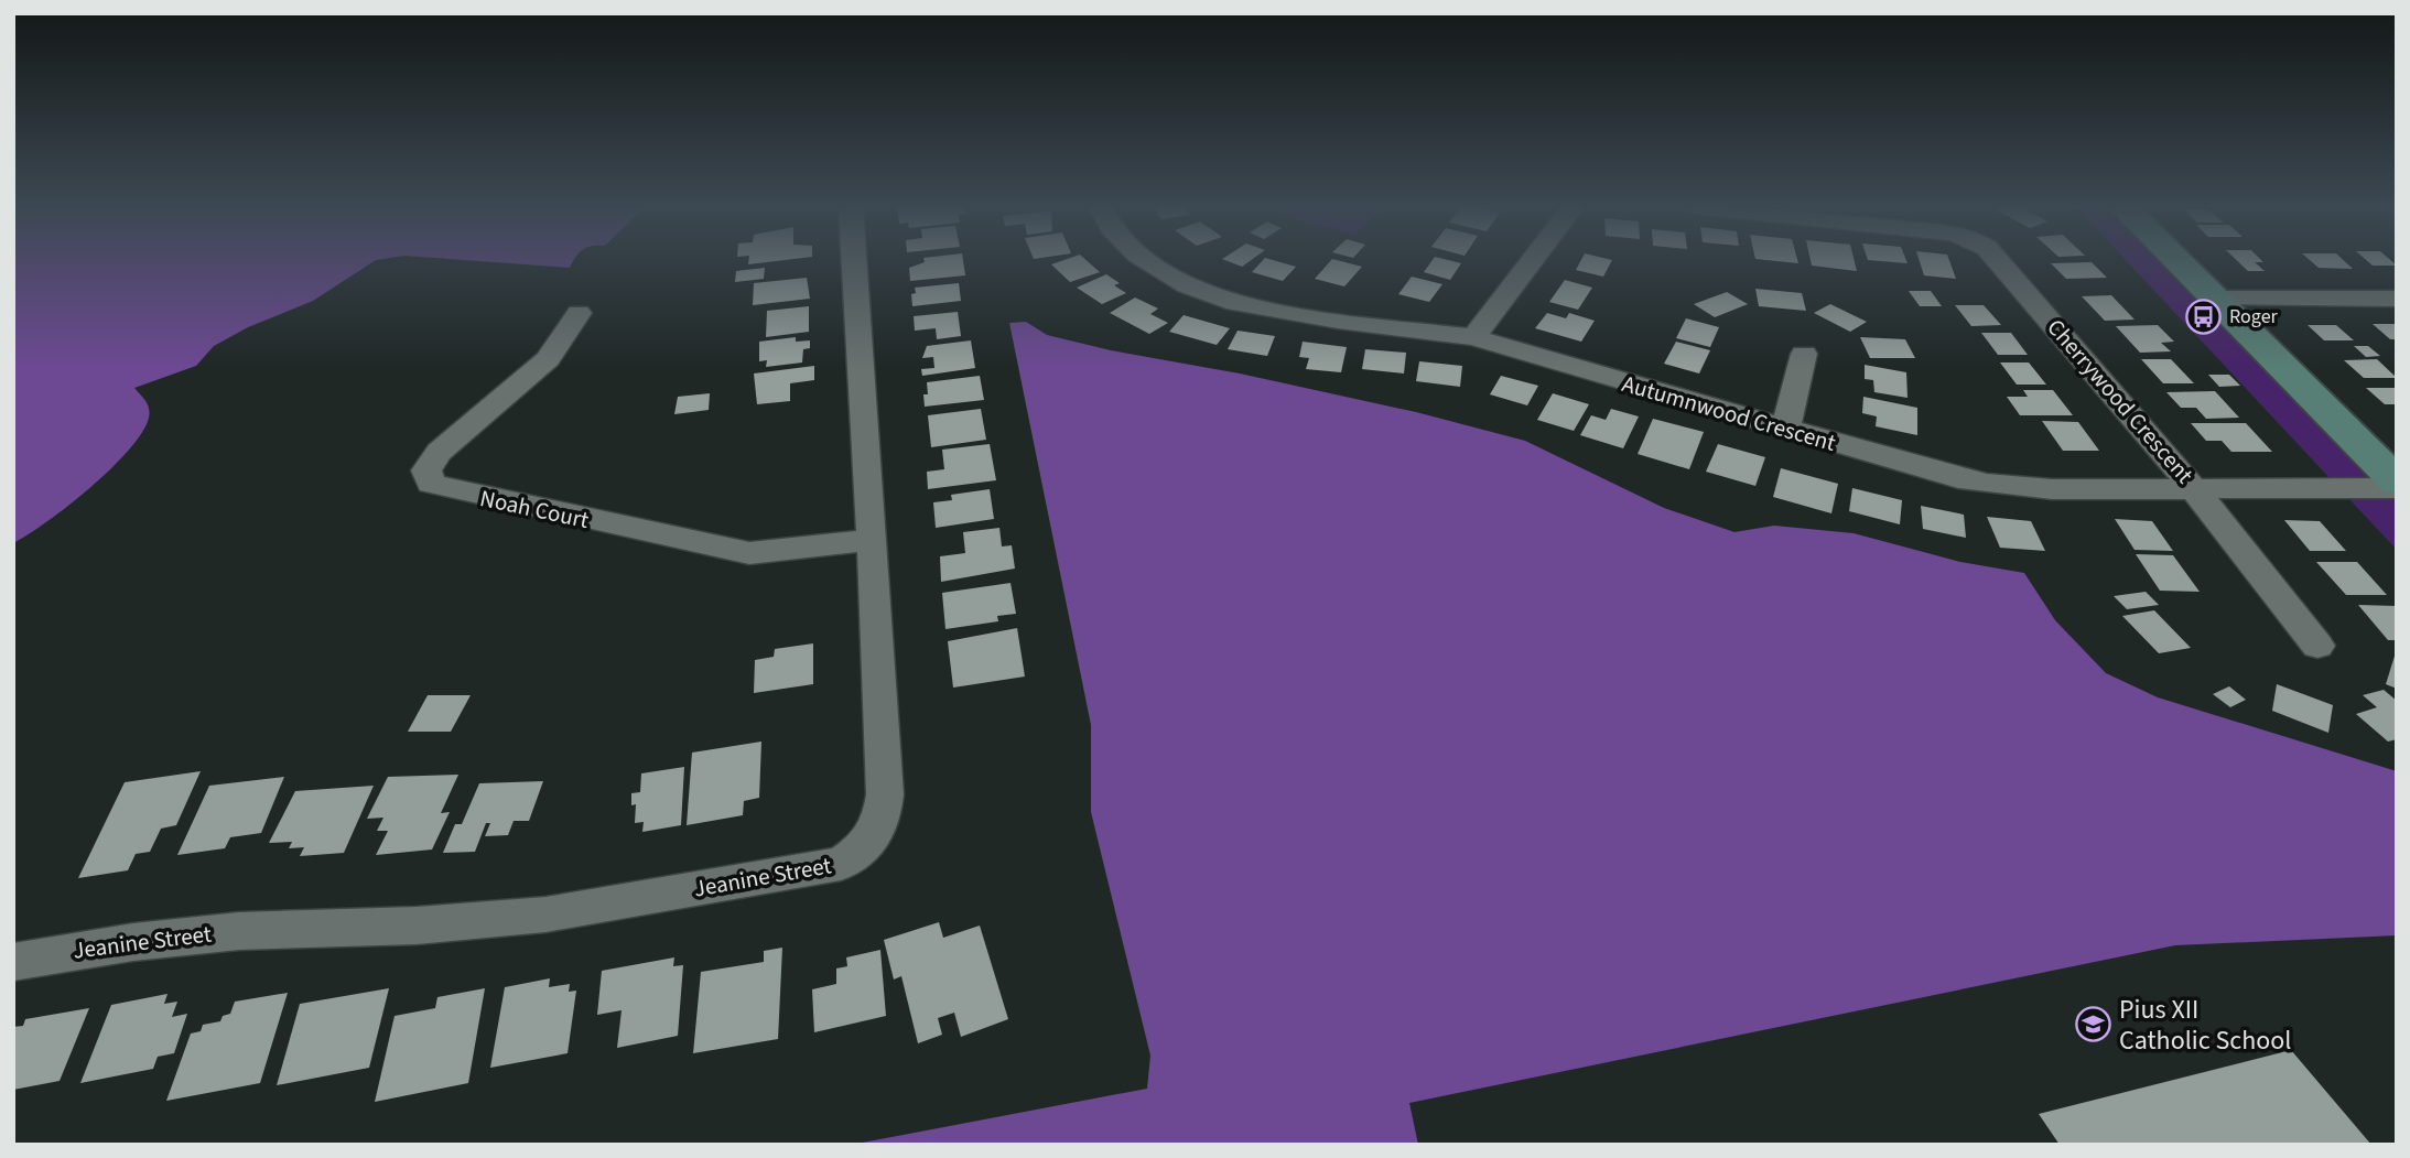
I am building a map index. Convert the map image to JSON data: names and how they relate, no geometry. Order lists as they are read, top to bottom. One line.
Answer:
{"streets":{"street":["Cherrywood Crescent","Autumnwood Crescent","Noah Court","Jeanine Street"]},"crossings":[["Cherrywood Crescent","Autumnwood Crescent"],["Noah Court","Jeanine Street"]],"places":{"bus stop":["Roger"],"school or university":["Pius XII Catholic School"]}}
